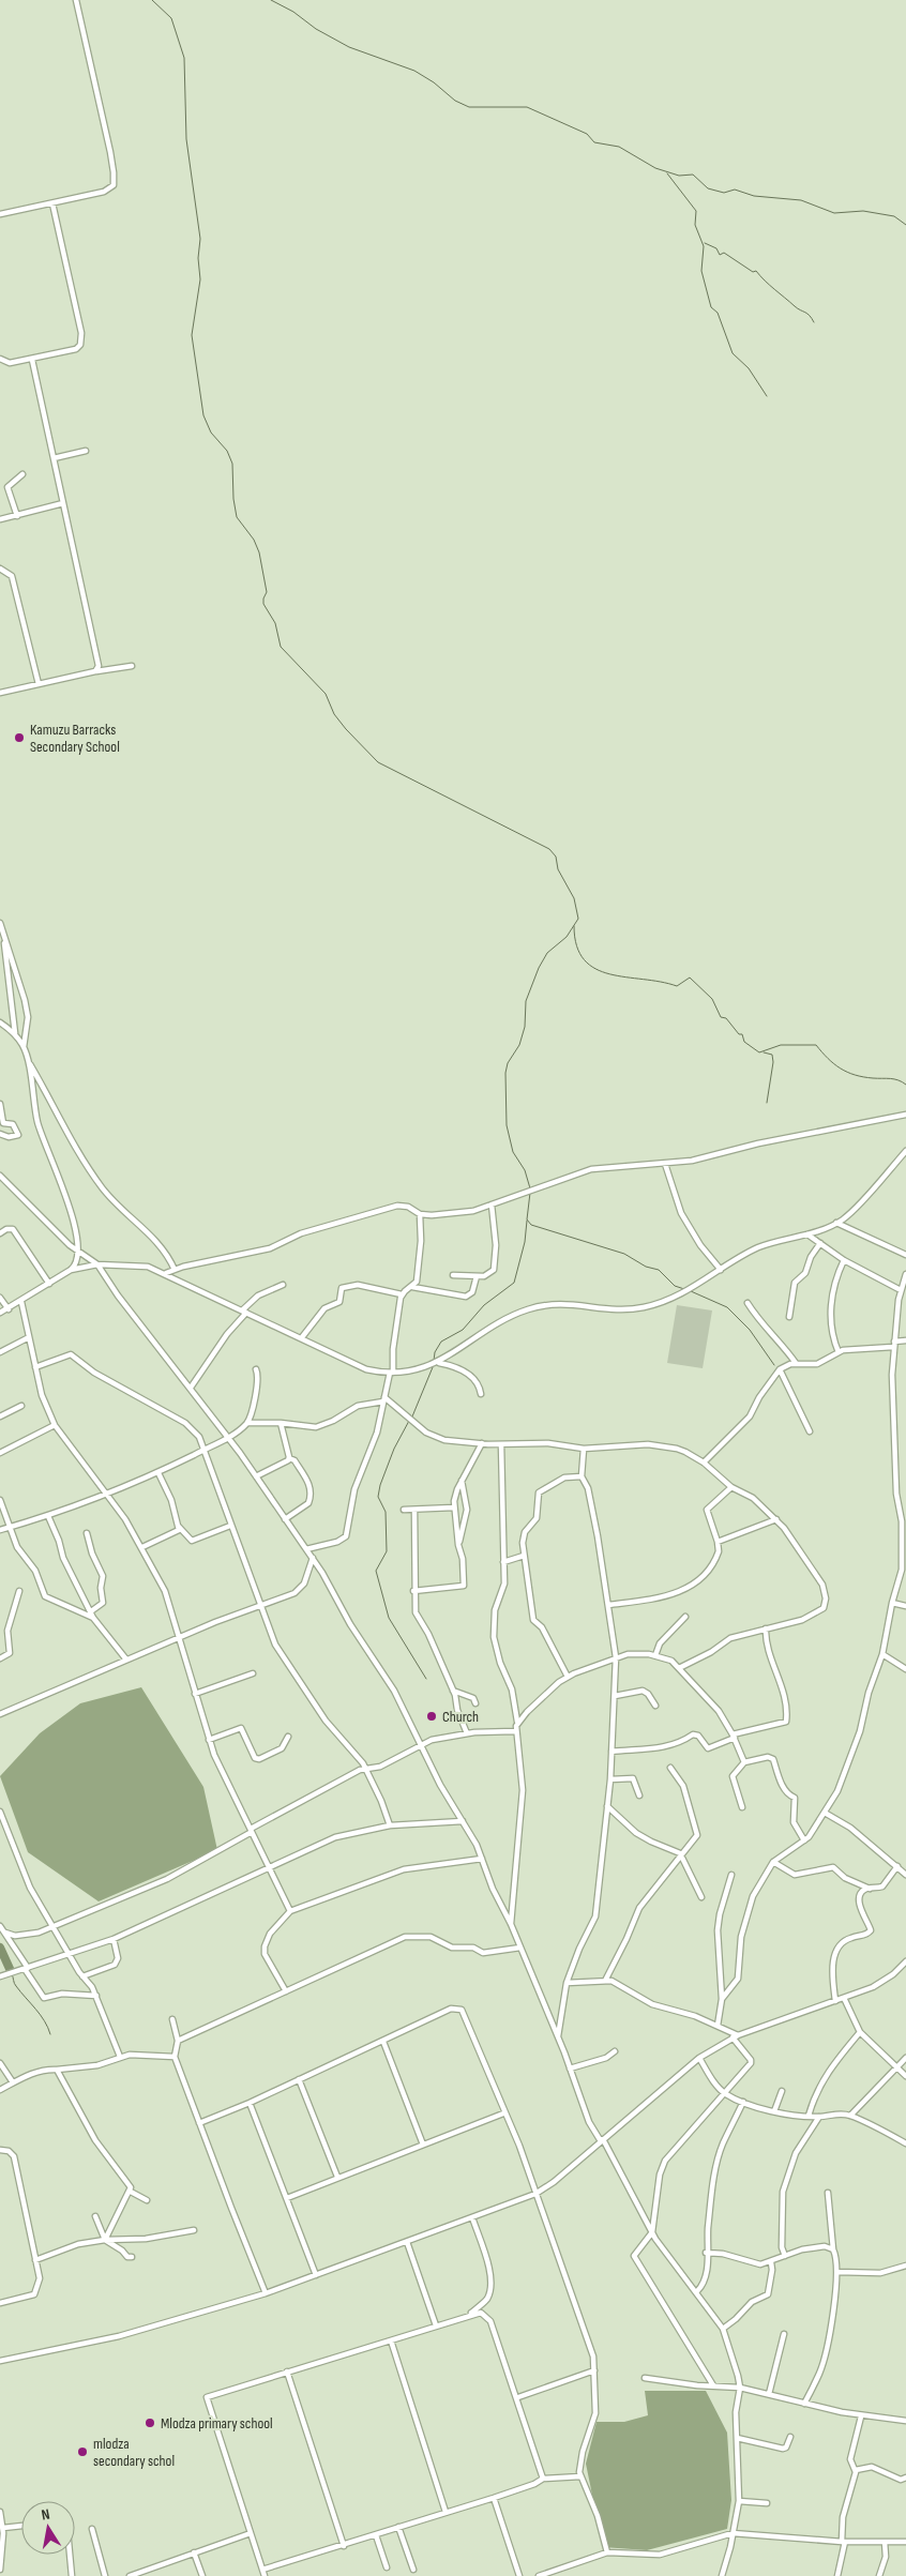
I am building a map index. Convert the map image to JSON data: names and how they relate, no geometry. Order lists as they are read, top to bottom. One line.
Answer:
{"places":["Kamuzu Barracks Secondary School","Church","Mlodza primary school","mlodza secondary schol"],"north":"top"}
